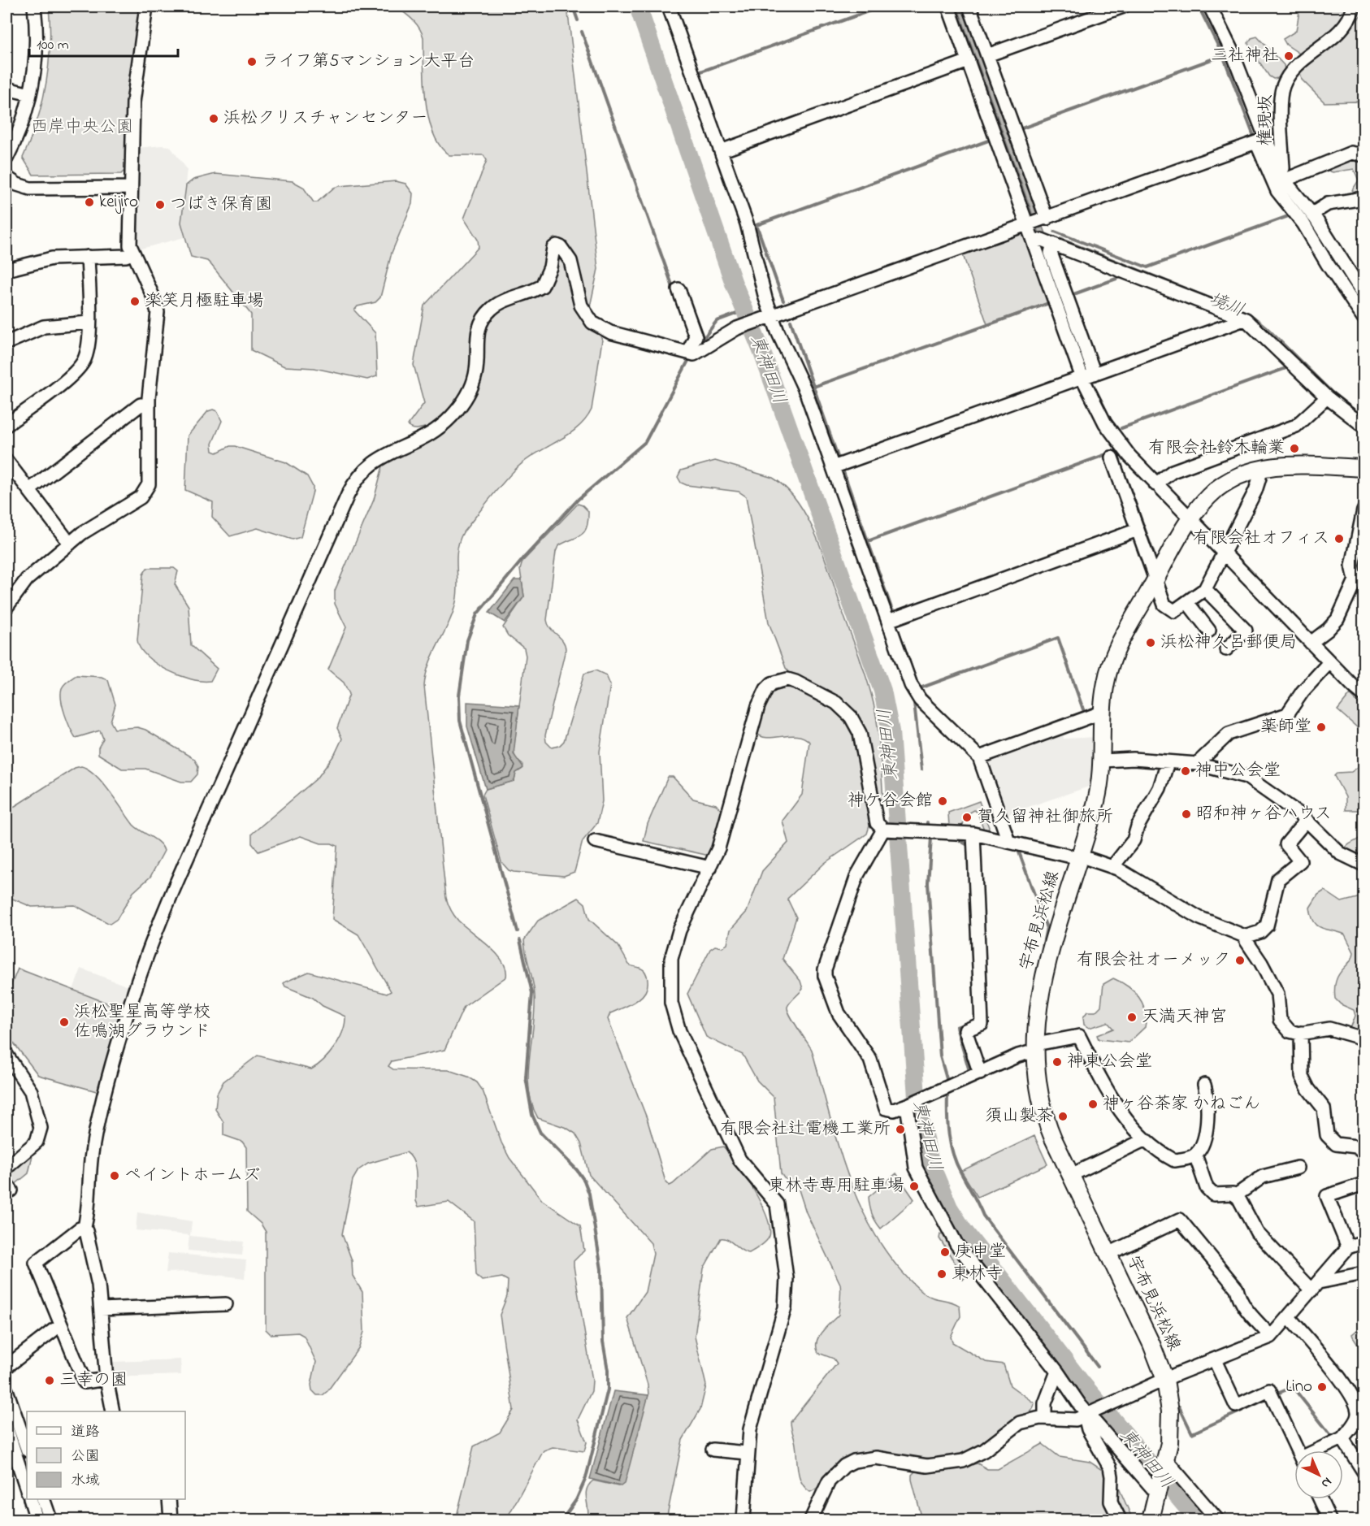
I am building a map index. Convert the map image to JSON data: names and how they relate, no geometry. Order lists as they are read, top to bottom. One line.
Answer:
{"streets":{"main road":["宇布見浜松線"],"street":["権現坂"]},"water":["境川","東神田川"],"parks":["西岸中央公園"],"places":["三社神社","ライフ第5マンション大平台","浜松クリスチャンセンター","keijiro","つばき保育園","楽笑月極駐車場","有限会社鈴木輪業","有限会社オフィス","浜松神久呂郵便局","薬師堂","神中公会堂","神ケ谷会館","昭和神ヶ谷ハウス","賀久留神社御旅所","有限会社オーメック","天満天神宮","浜松聖星高等学校 佐鳴湖グラウンド","神東公会堂","神ヶ谷茶家 かねごん","須山製茶","有限会社辻電機工業所","ペイントホームズ","東林寺専用駐車場","庚申堂","東林寺","三幸の園","Lino"],"legend":["道路","公園","水域"],"scale_bar":"100 m","north":"bottom right"}
